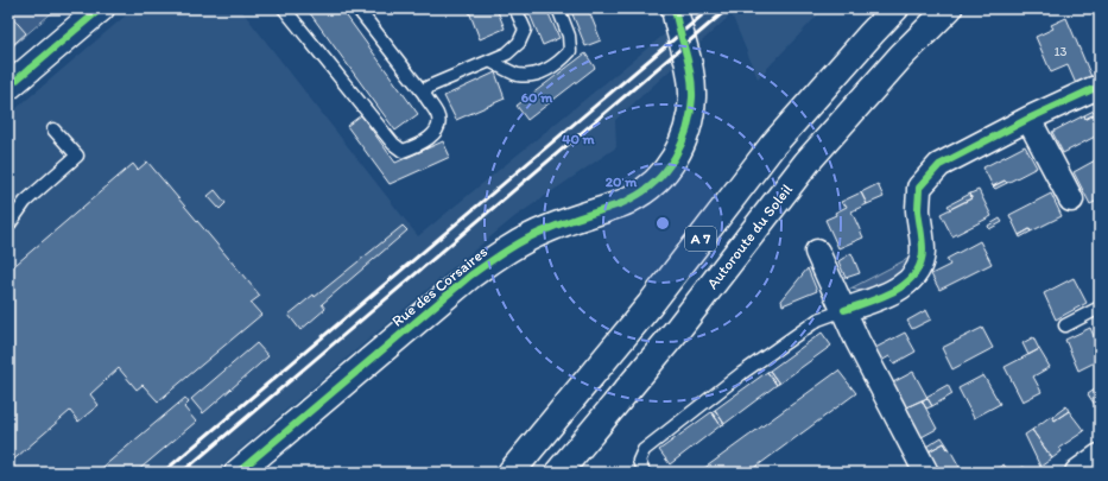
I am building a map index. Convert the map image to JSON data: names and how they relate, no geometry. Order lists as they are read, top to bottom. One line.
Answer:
{"streets":{"main road":["Autoroute du Soleil","A 7","Rue des Corsaires"]},"house_numbers":["13"],"rings":["60 m","40 m","20 m"]}
